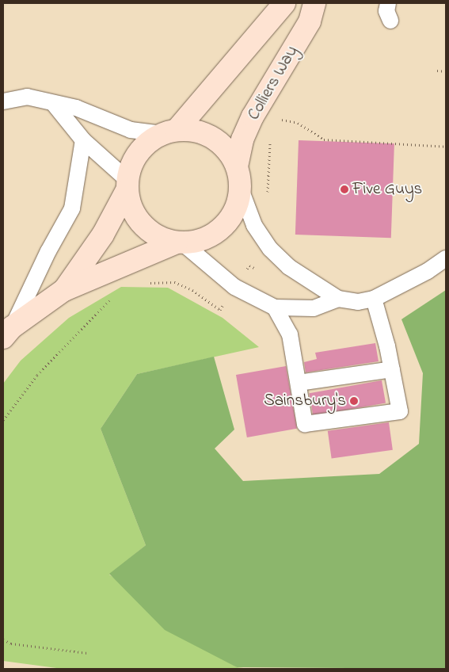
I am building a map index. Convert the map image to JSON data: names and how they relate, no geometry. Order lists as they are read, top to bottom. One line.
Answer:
{"streets":{"street":["Colliers Way"]},"places":["Five Guys","Sainsbury's"]}
